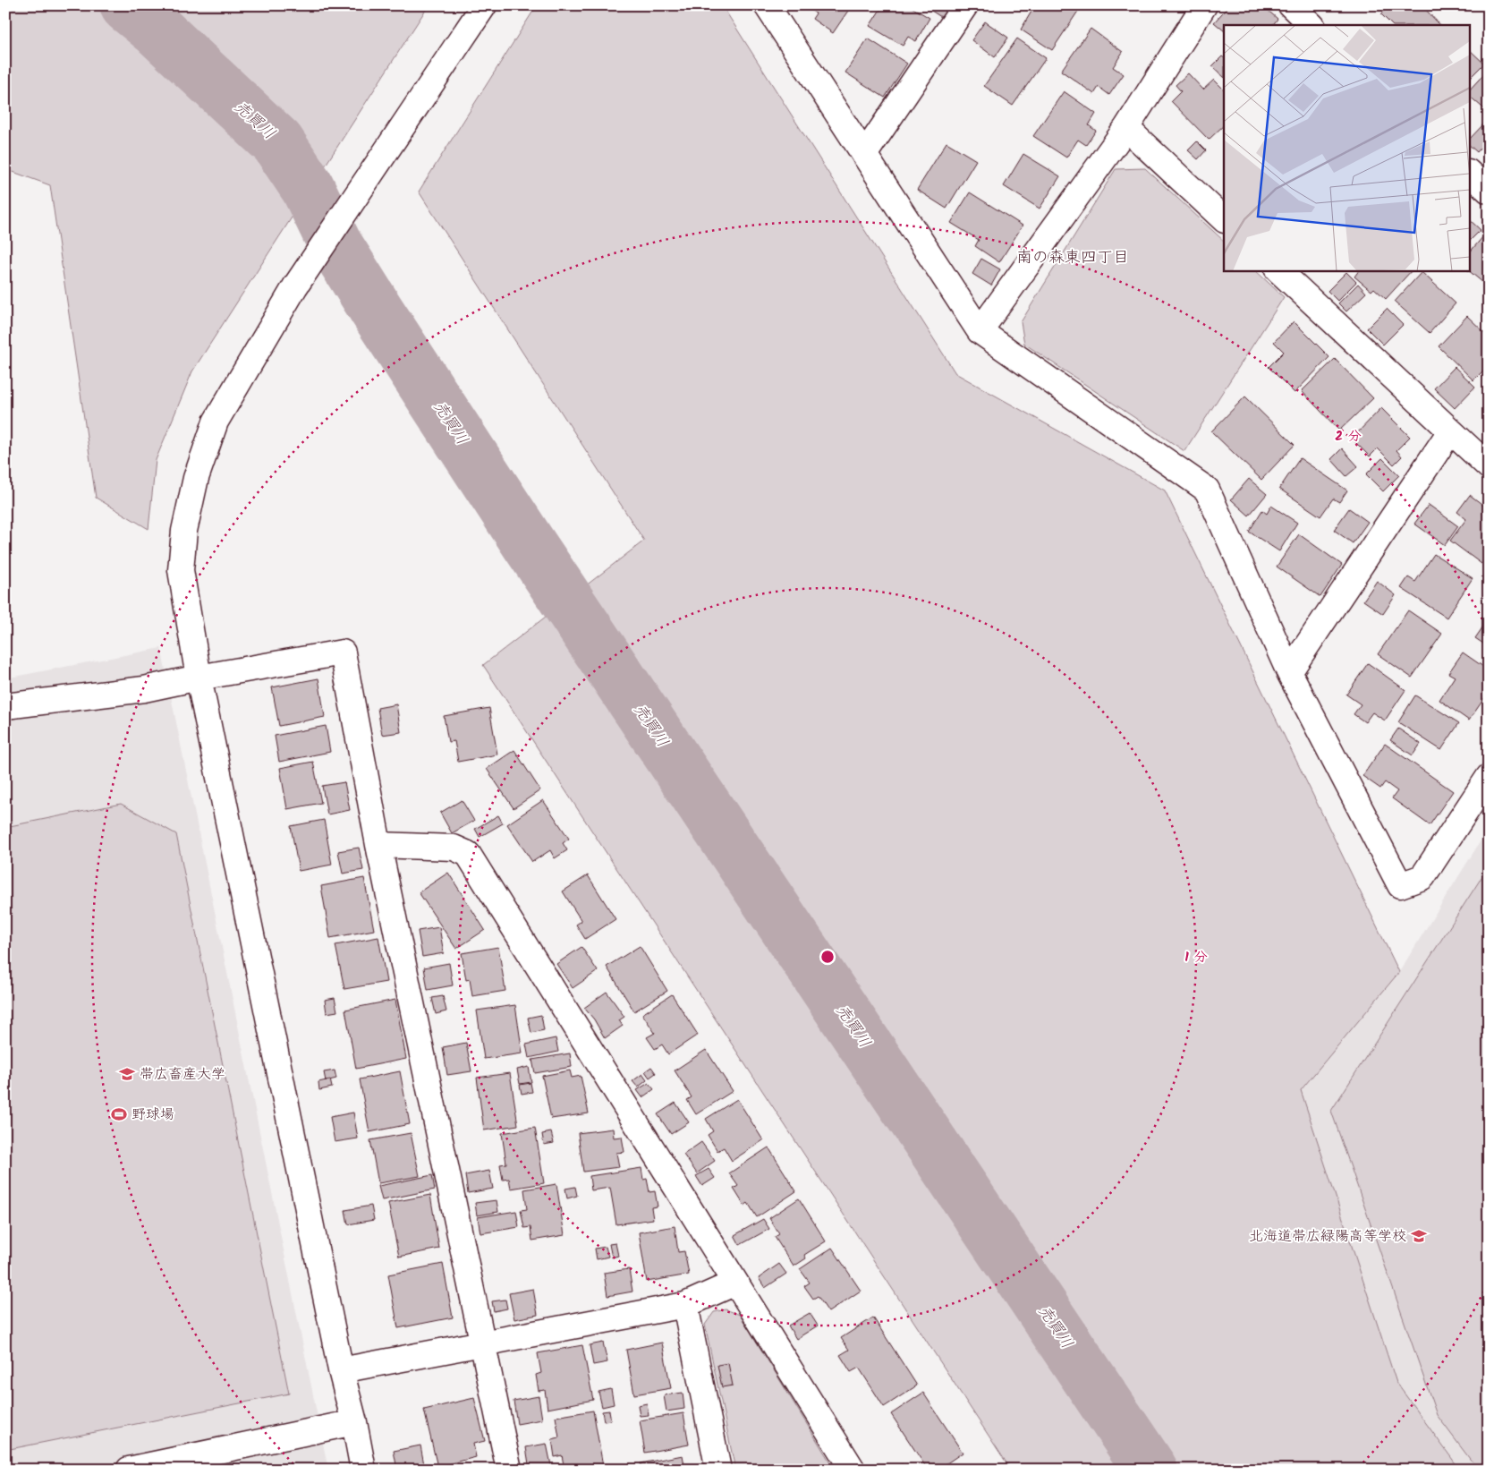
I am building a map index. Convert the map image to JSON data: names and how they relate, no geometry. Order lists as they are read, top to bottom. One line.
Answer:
{"districts":["南の森東四丁目"],"water":["売買川"],"places":{"school or university":["帯広畜産大学","北海道帯広緑陽高等学校"],"sports":["野球場"]},"rings":["2 分","1 分"]}
